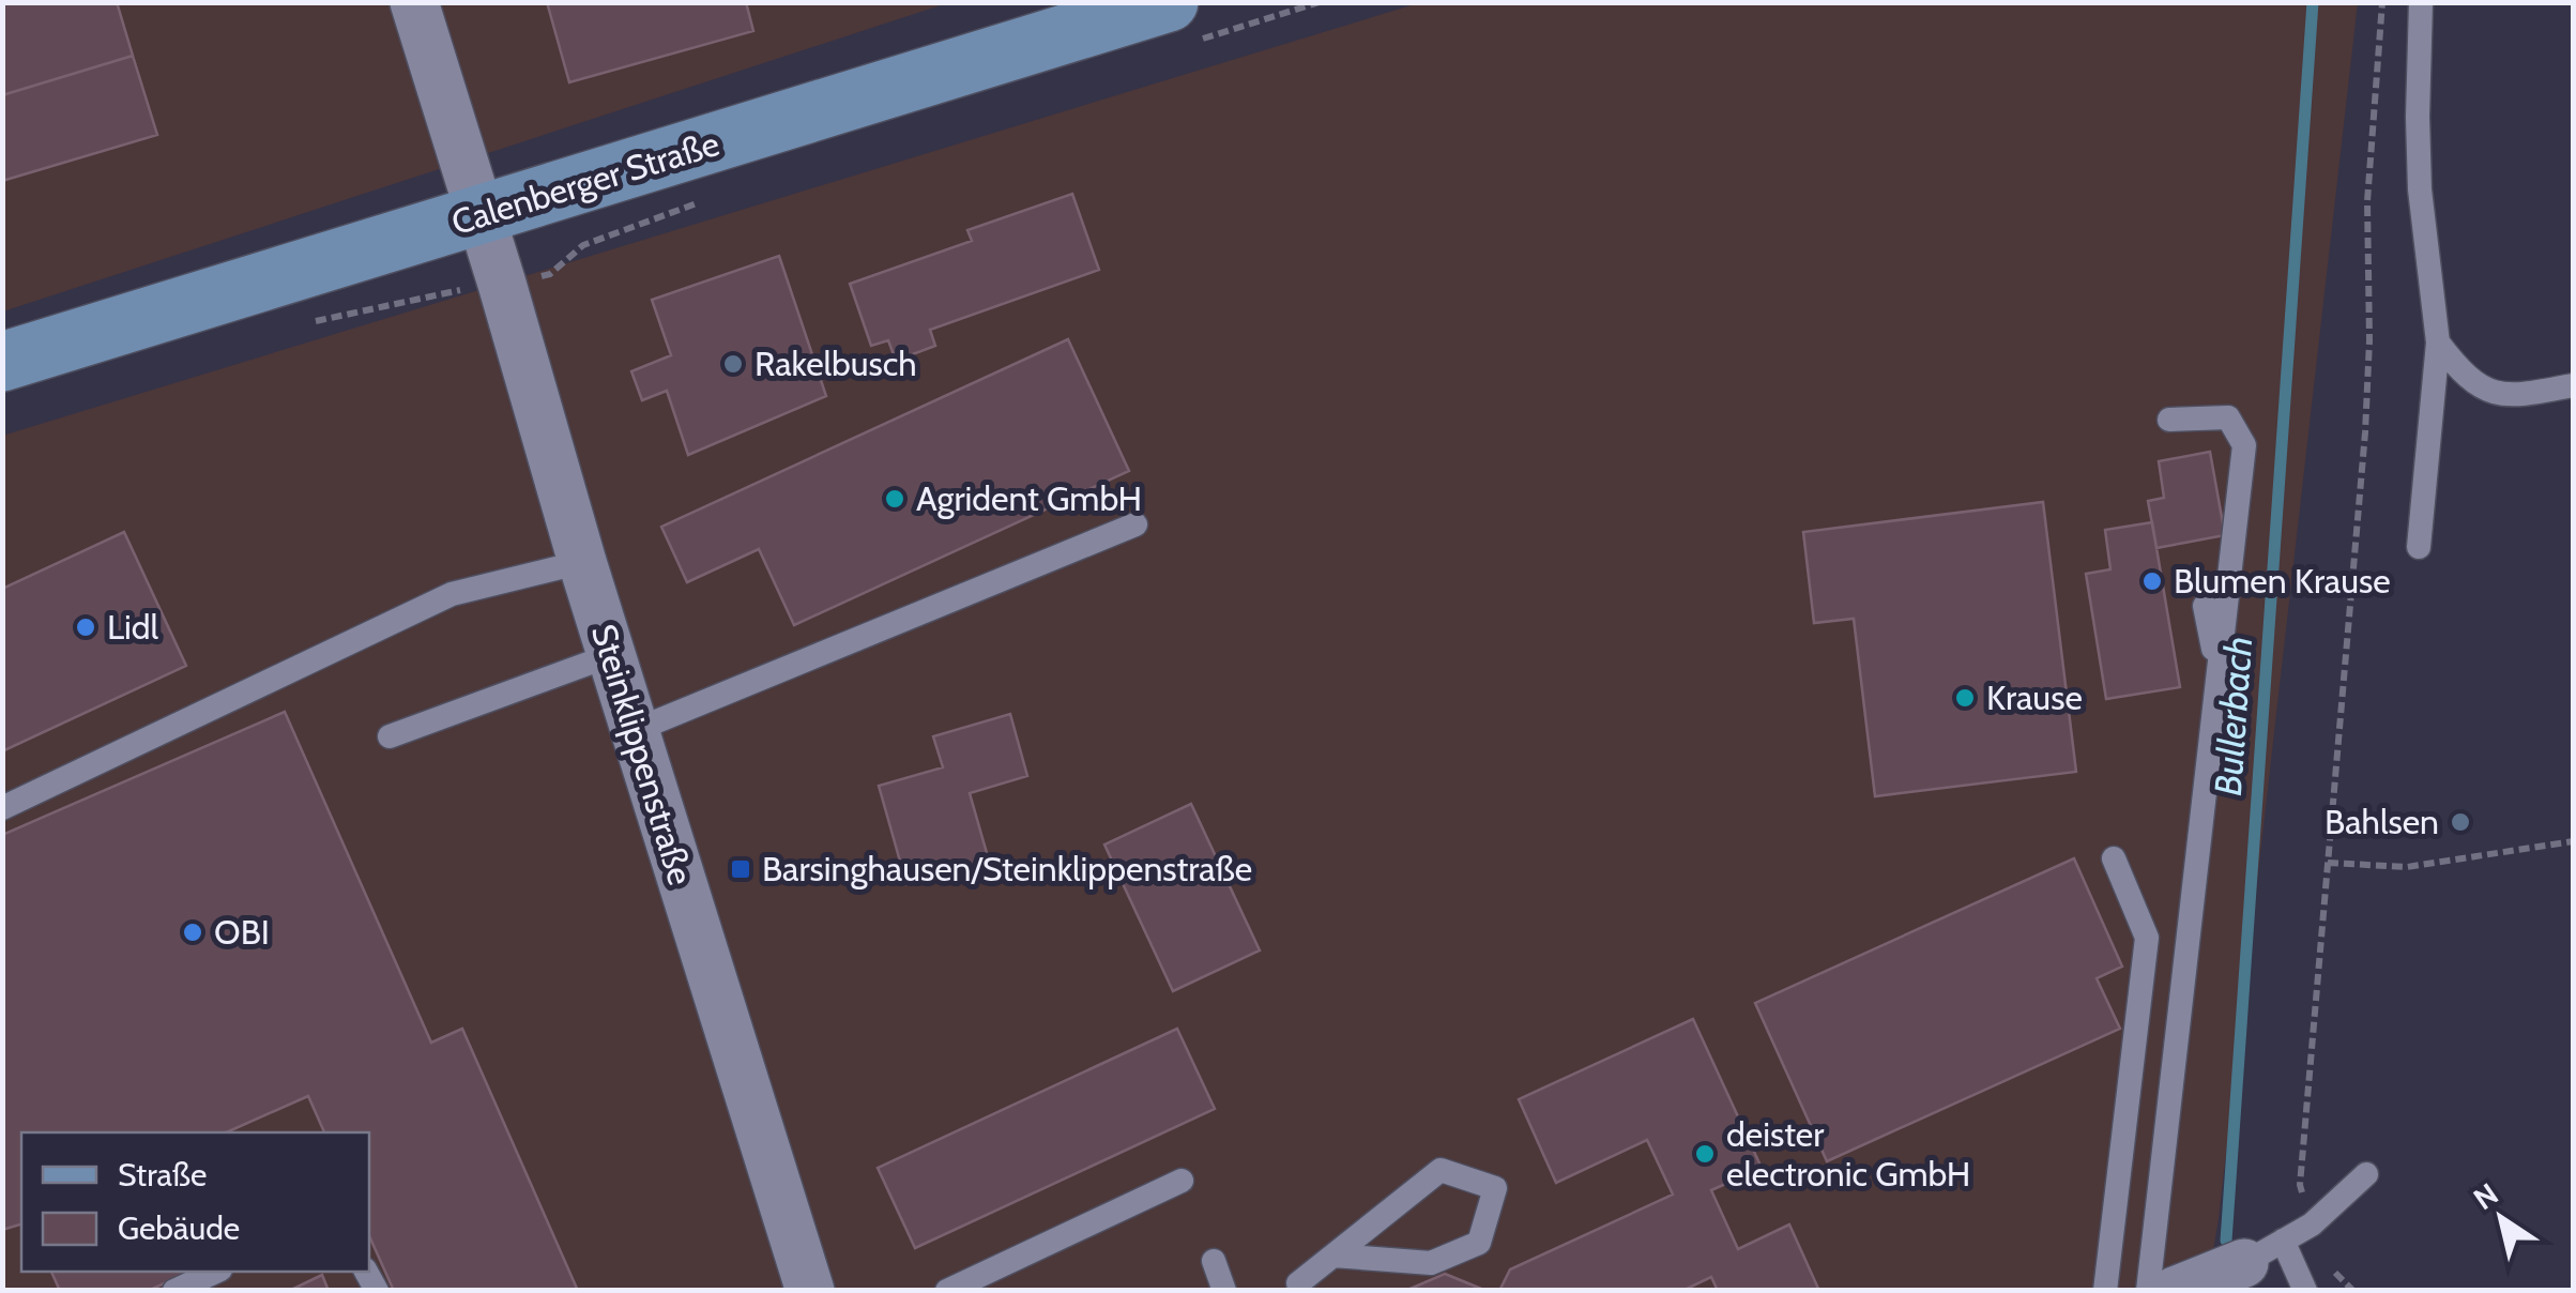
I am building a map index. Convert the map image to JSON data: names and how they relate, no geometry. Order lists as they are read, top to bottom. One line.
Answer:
{"streets":{"main road":["Calenberger Straße"],"street":["Steinklippenstraße"]},"crossings":[["Calenberger Straße","Steinklippenstraße"]],"water":["Bullerbach"],"places":{"other":["Rakelbusch","Agrident GmbH","Blumen Krause","Lidl","Krause","Bahlsen","OBI","deister electronic GmbH"],"transit":["Barsinghausen/Steinklippenstraße"]},"legend":["Straße","Gebäude"],"north":"top left"}
